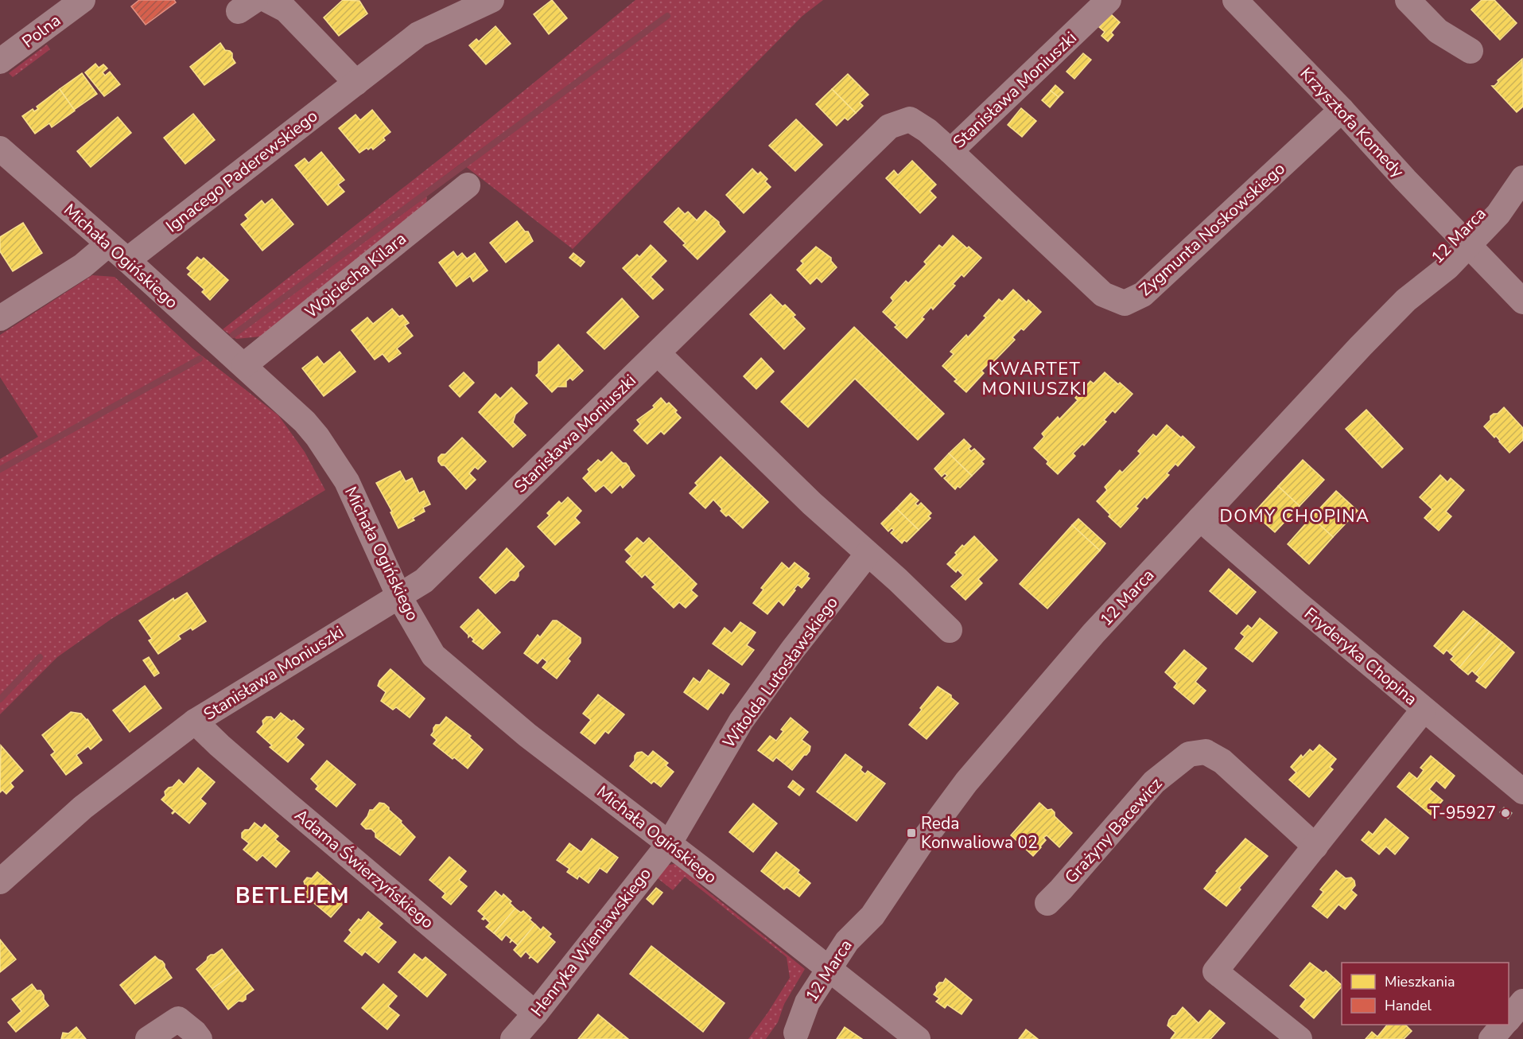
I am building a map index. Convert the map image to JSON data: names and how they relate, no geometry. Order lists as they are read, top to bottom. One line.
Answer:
{"streets":{"street":["Polna","Stanisława Moniuszki","Krzysztofa Komedy","Ignacego Paderewskiego","Zygmunta Noskowskiego","12 Marca","Michała Ogińskiego","Wojciecha Kilara","Fryderyka Chopina","Witolda Lutosławskiego","Grażyny Bacewicz","Adama Świerzyńskiego","Henryka Wieniawskiego"]},"crossings":[["Stanisława Moniuszki","Zygmunta Noskowskiego"],["Stanisława Moniuszki","Michała Ogińskiego"],["Stanisława Moniuszki","Adama Świerzyńskiego"],["Krzysztofa Komedy","Zygmunta Noskowskiego"],["Krzysztofa Komedy","12 Marca"],["Ignacego Paderewskiego","Michała Ogińskiego"],["12 Marca","Michała Ogińskiego"],["12 Marca","Fryderyka Chopina"],["Michała Ogińskiego","Wojciecha Kilara"],["Michała Ogińskiego","Witolda Lutosławskiego"],["Michała Ogińskiego","Henryka Wieniawskiego"],["Witolda Lutosławskiego","Henryka Wieniawskiego"],["Adama Świerzyńskiego","Henryka Wieniawskiego"]],"districts":["KWARTET MONIUSZKI","DOMY CHOPINA","BETLEJEM"],"places":{"other":["T-95927"],"transit":["Reda Konwaliowa 02"]},"legend":["Mieszkania","Handel"]}
